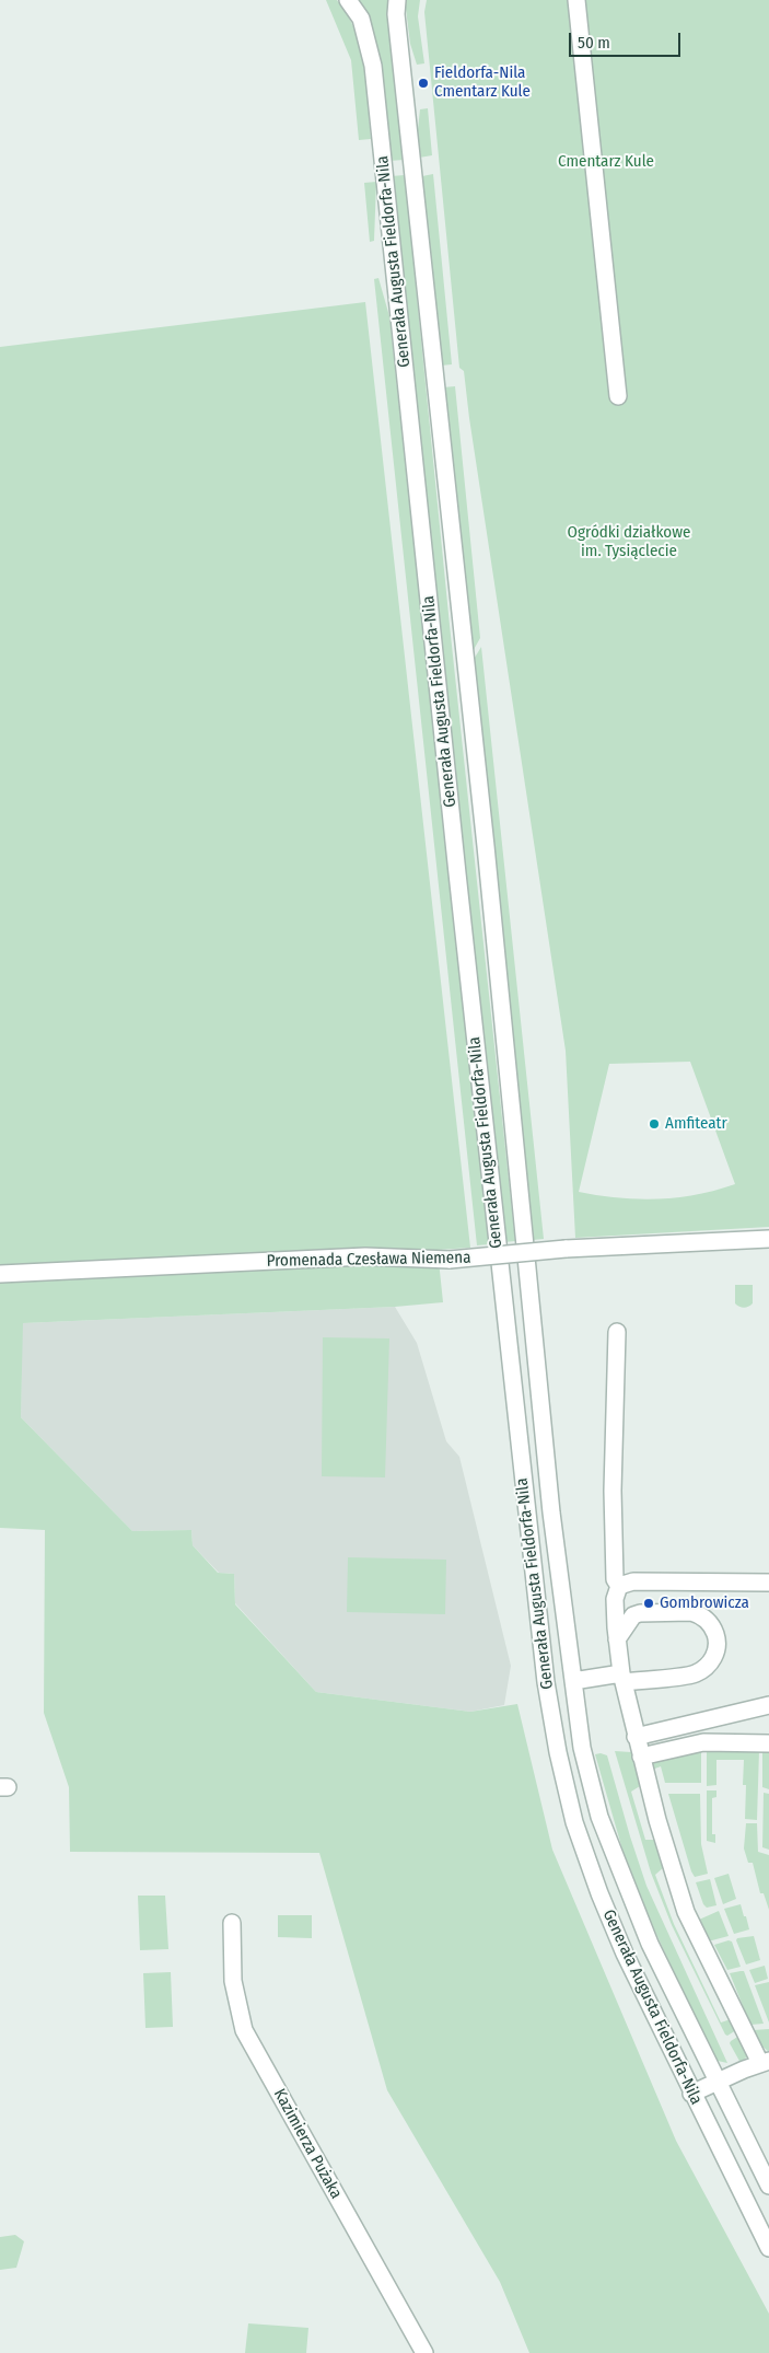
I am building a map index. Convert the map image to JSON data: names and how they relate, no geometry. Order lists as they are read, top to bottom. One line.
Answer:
{"streets":{"street":["Generała Augusta Fieldorfa-Nila","Promenada Czesława Niemena","Kazimierza Pużaka"]},"parks":["Cmentarz Kule","Ogródki działkowe im. Tysiąclecie"],"places":["Fieldorfa-Nila Cmentarz Kule","Amfiteatr","Gombrowicza"],"scale_bar":"50 m"}
